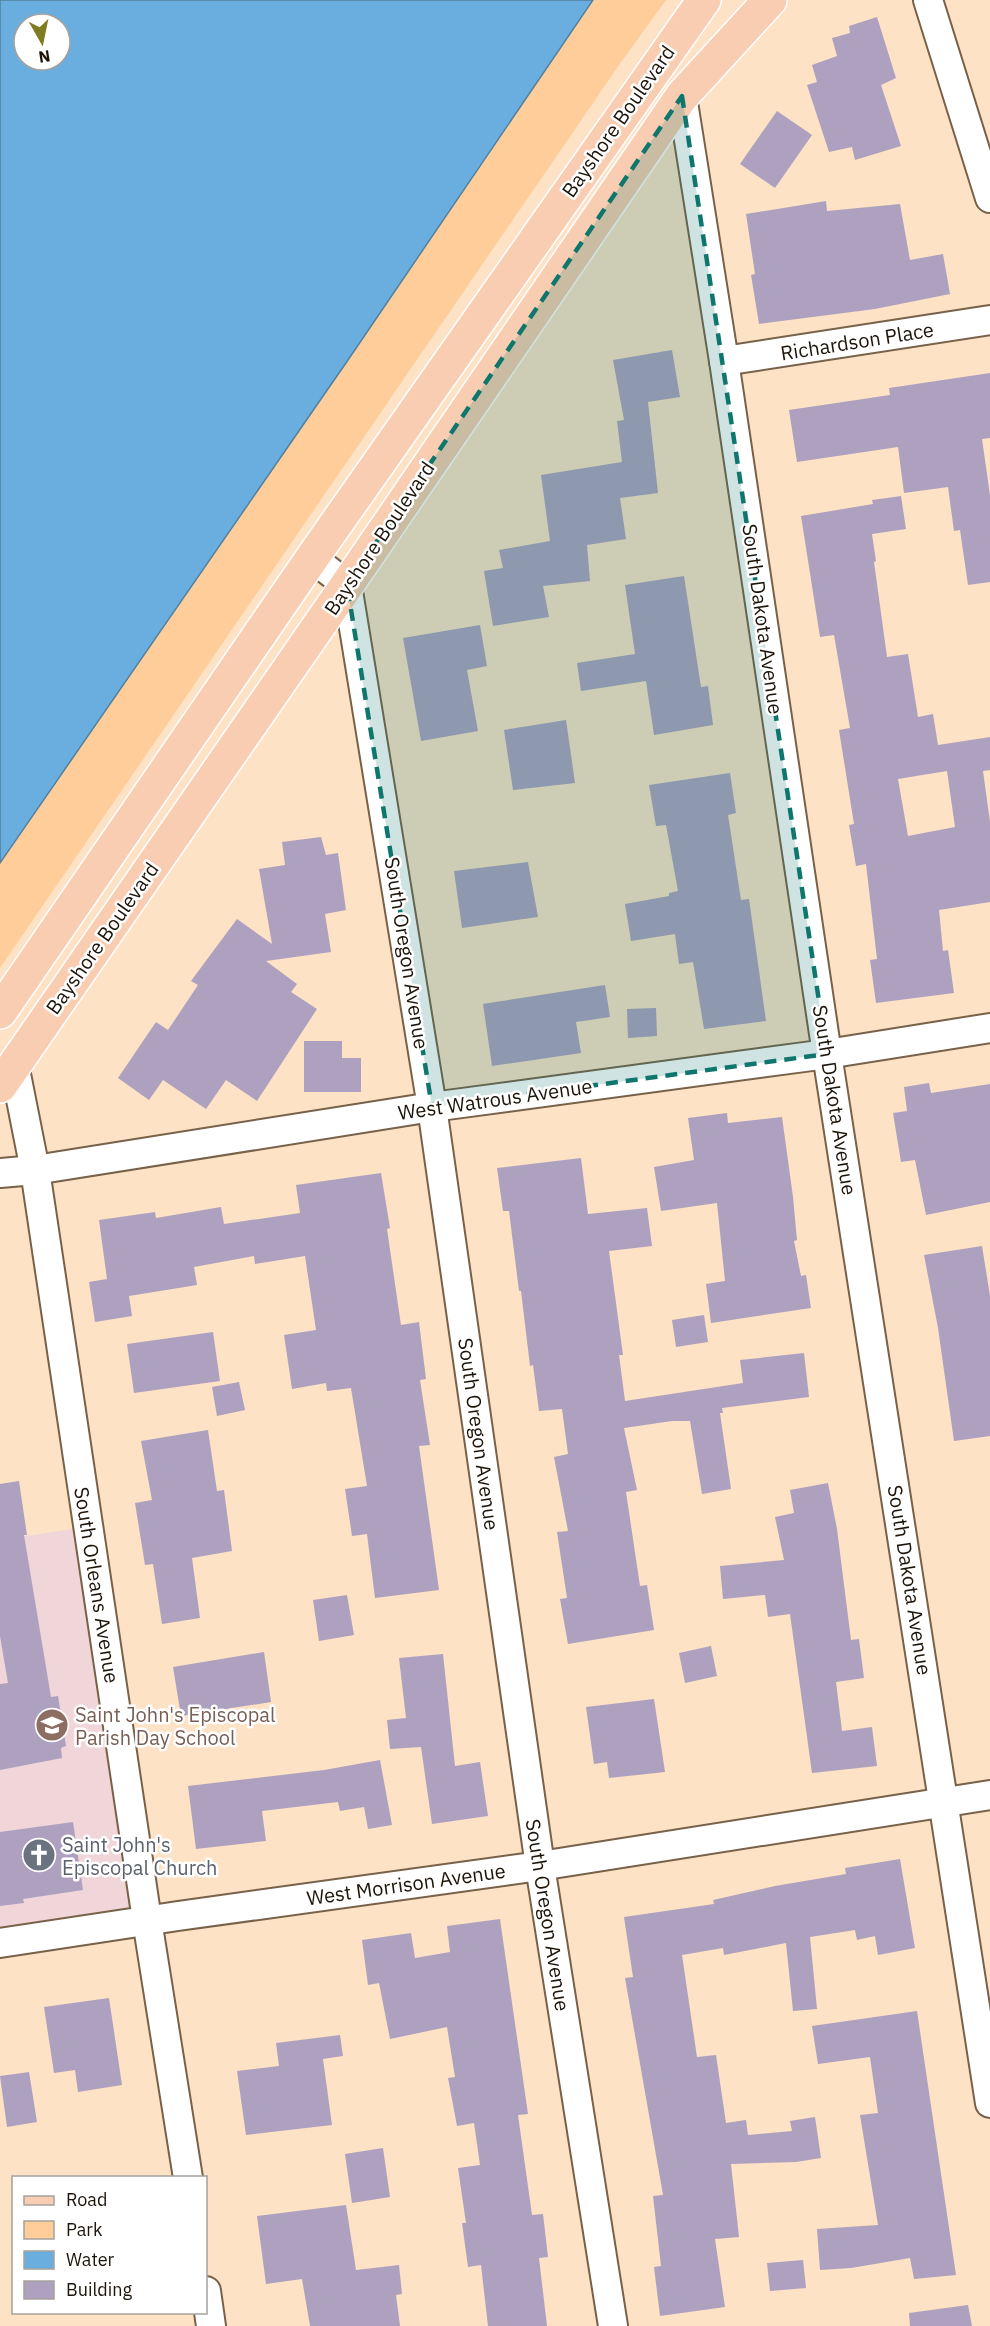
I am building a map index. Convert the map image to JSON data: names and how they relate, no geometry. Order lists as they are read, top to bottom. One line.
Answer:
{"streets":{"main road":["Bayshore Boulevard"],"street":["Richardson Place","South Dakota Avenue","South Oregon Avenue","West Watrous Avenue","South Orleans Avenue","West Morrison Avenue"]},"crossings":[["Bayshore Boulevard","South Dakota Avenue"],["Bayshore Boulevard","South Oregon Avenue"],["Bayshore Boulevard","South Orleans Avenue"],["Richardson Place","South Dakota Avenue"],["South Dakota Avenue","West Watrous Avenue"],["South Dakota Avenue","West Morrison Avenue"],["South Oregon Avenue","West Watrous Avenue"],["South Oregon Avenue","West Morrison Avenue"],["West Watrous Avenue","South Orleans Avenue"],["South Orleans Avenue","West Morrison Avenue"]],"places":{"school or university":["Saint John's Episcopal Parish Day School"],"church":["Saint John's Episcopal Church"]},"legend":["Road","Park","Water","Building"],"north":"bottom"}
